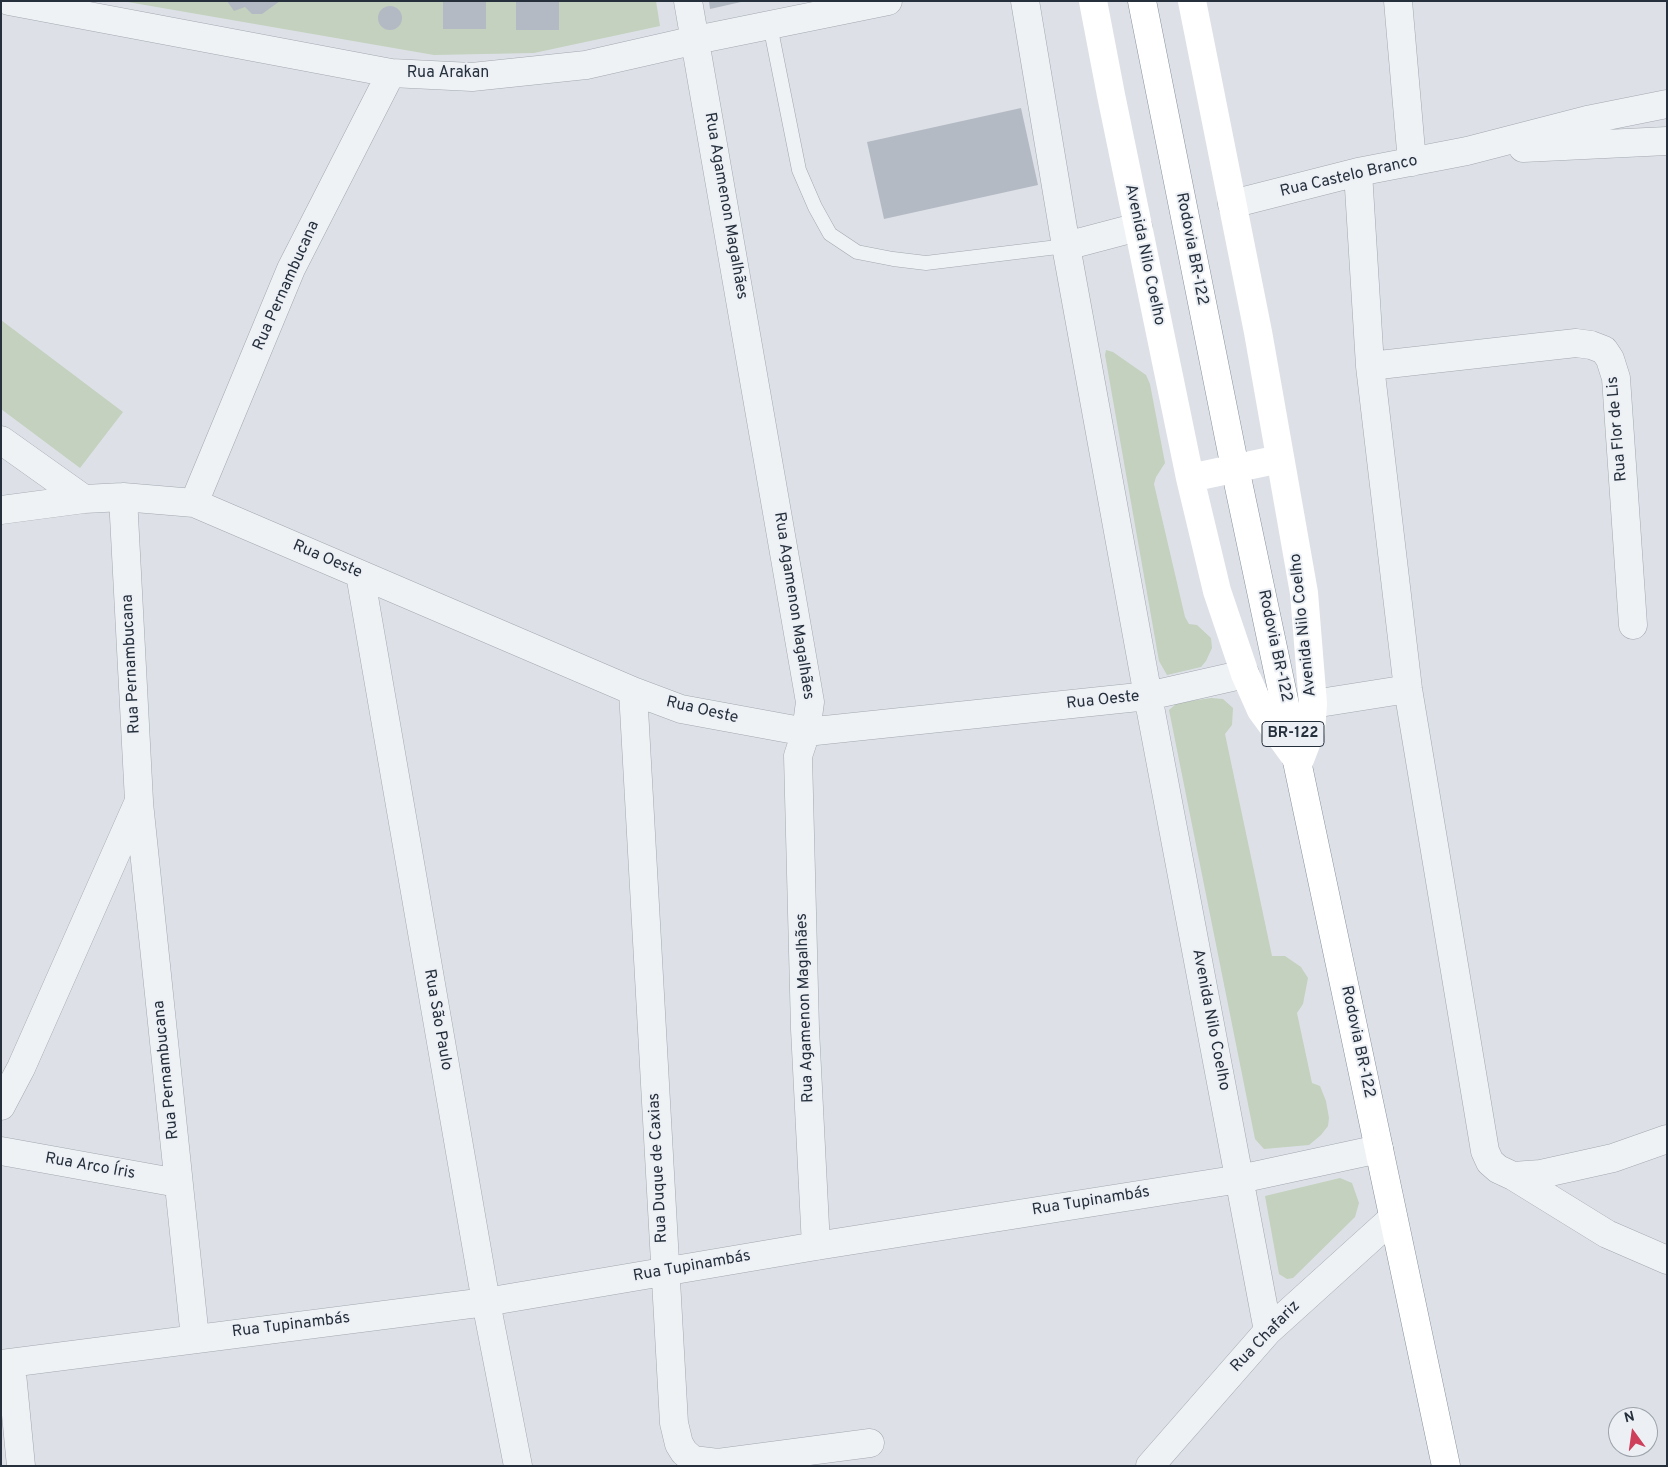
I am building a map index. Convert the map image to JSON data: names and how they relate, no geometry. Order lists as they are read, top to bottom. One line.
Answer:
{"streets":{"main road":["Rodovia BR-122","Avenida Nilo Coelho","BR-122"],"street":["Rua Arakan","Rua Castelo Branco","Rua Agamenon Magalhães","Rua Pernambucana","Rua Flor de Lis","Rua Oeste","Rua São Paulo","Rua Arco Íris","Rua Duque de Caxias","Rua Tupinambás","Rua Chafariz"]},"crossings":[["Rua Arakan","Rua Agamenon Magalhães"],["Rua Arakan","Rua Pernambucana"],["Rua Castelo Branco","Avenida Nilo Coelho"],["Rua Agamenon Magalhães","Rua Oeste"],["Rua Agamenon Magalhães","Rua Tupinambás"],["Rodovia BR-122","Avenida Nilo Coelho"],["Rodovia BR-122","Rua Tupinambás"],["Rodovia BR-122","Rua Chafariz"],["Avenida Nilo Coelho","Rua Oeste"],["Avenida Nilo Coelho","Rua Tupinambás"],["Avenida Nilo Coelho","Rua Chafariz"],["Rua Pernambucana","Rua Oeste"],["Rua Pernambucana","Rua Arco Íris"],["Rua Pernambucana","Rua Tupinambás"],["Rua Oeste","Rua São Paulo"],["Rua Oeste","Rua Duque de Caxias"],["Rua São Paulo","Rua Tupinambás"],["Rua Duque de Caxias","Rua Tupinambás"]],"north":"top"}
